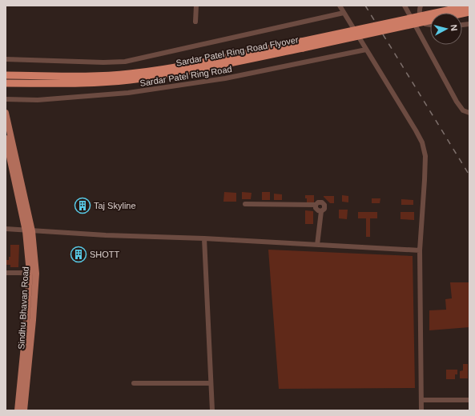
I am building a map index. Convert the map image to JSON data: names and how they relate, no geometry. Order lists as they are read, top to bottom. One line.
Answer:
{"streets":{"highway":["Sardar Patel Ring Road Flyover"],"main road":["Sindhu Bhavan Road"],"street":["Sardar Patel Ring Road"]},"places":{"building":["Taj Skyline","SHOTT"]},"north":"right"}
